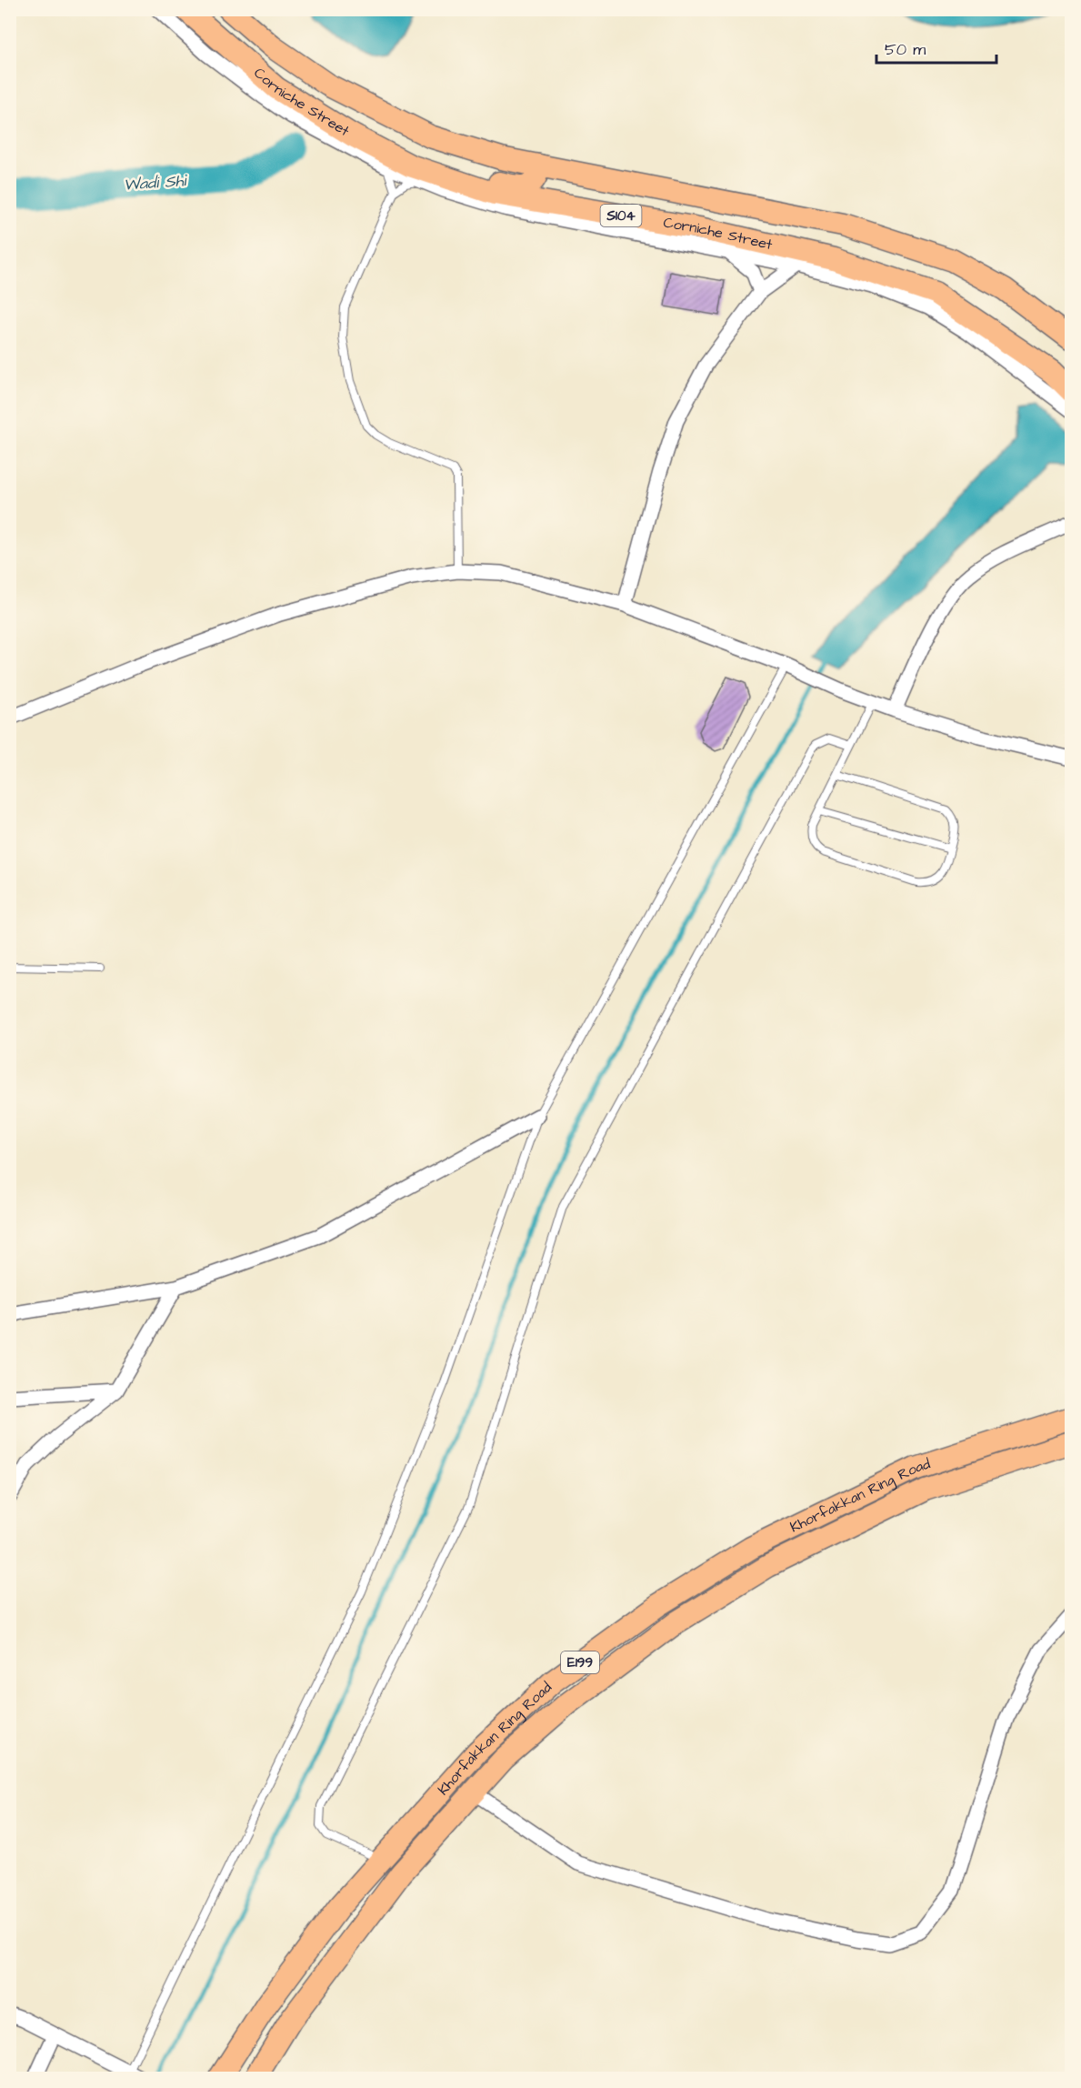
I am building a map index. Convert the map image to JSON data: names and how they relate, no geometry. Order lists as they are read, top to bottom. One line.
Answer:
{"streets":{"main road":["Corniche Street","S104","Khorfakkan Ring Road","E199"]},"water":["Wadi Shi"],"scale_bar":"50 m"}
